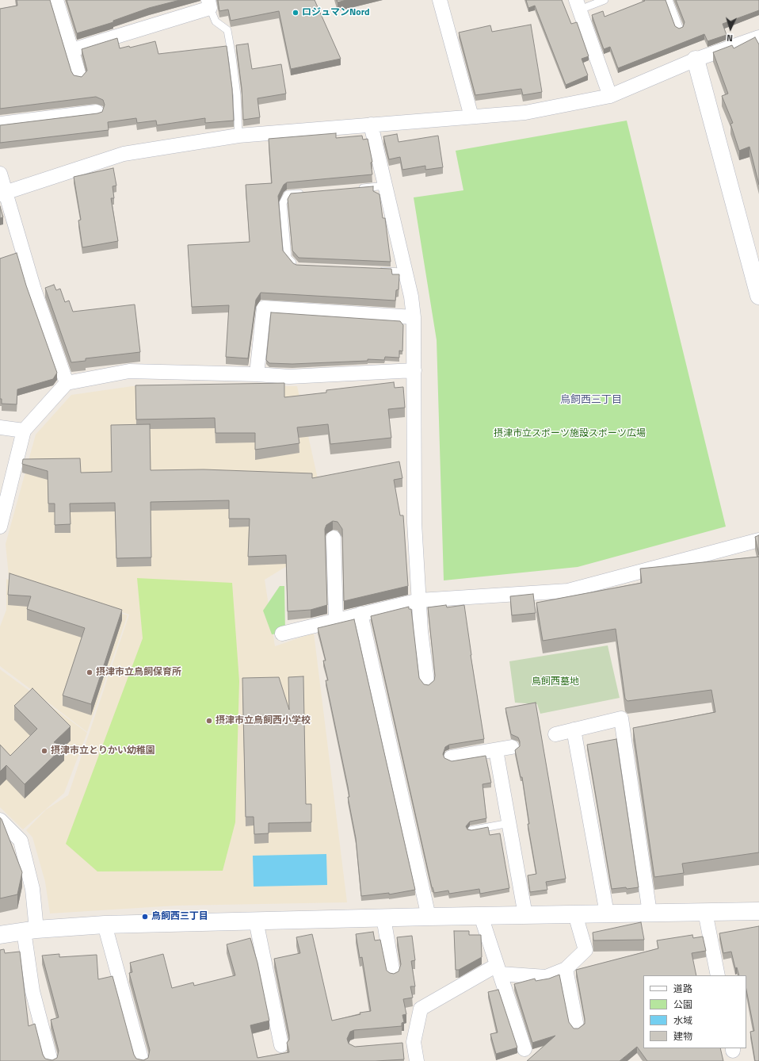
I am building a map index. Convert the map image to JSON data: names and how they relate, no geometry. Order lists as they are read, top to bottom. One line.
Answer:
{"districts":["鳥飼西三丁目"],"parks":["摂津市立スポーツ施設スポーツ広場","鳥飼西墓地"],"places":["ロジュマンNord","摂津市立鳥飼保育所","摂津市立鳥飼西小学校","摂津市立とりかい幼稚園","鳥飼西三丁目"],"legend":["道路","公園","水域","建物"],"north":"bottom"}
